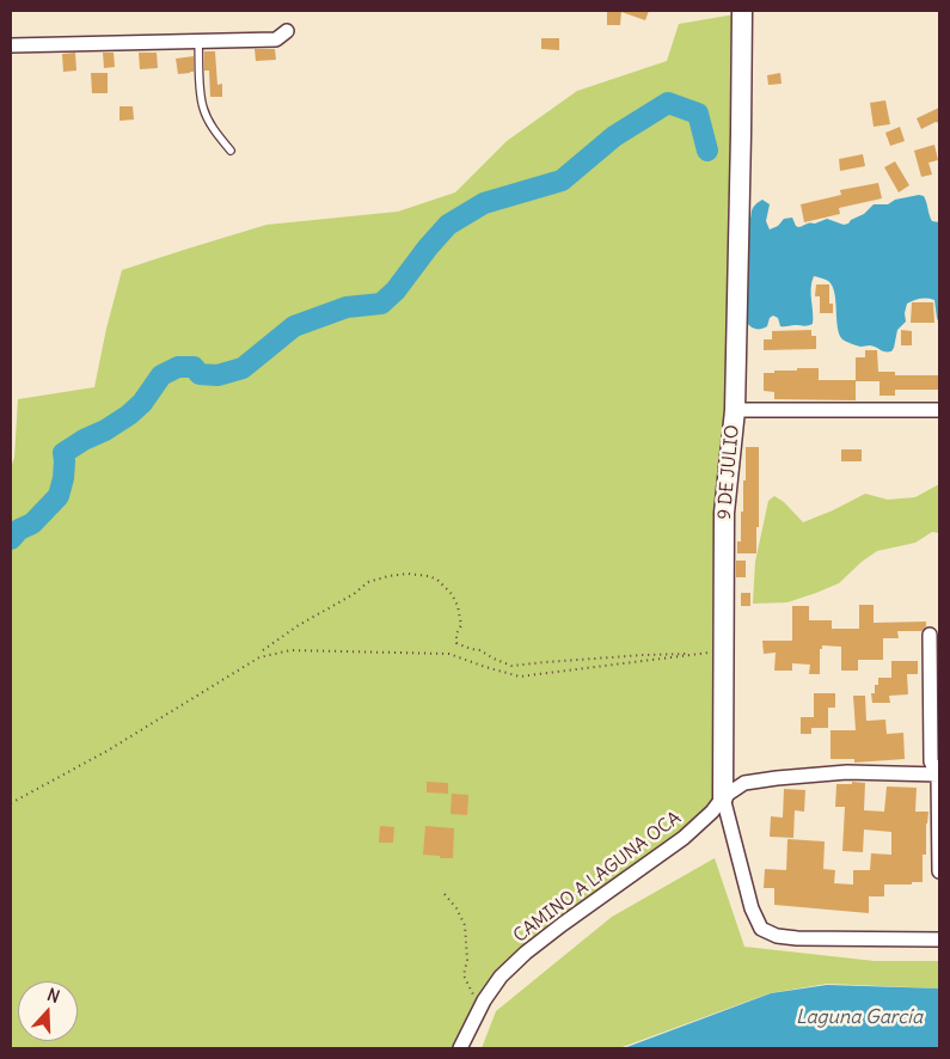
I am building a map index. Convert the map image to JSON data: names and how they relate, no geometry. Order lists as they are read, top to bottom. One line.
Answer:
{"streets":{"main road":["9 DE JULIO"],"street":["CAMINO A LAGUNA OCA"]},"crossings":[["9 DE JULIO","CAMINO A LAGUNA OCA"]],"water":["Laguna García"],"north":"top"}
